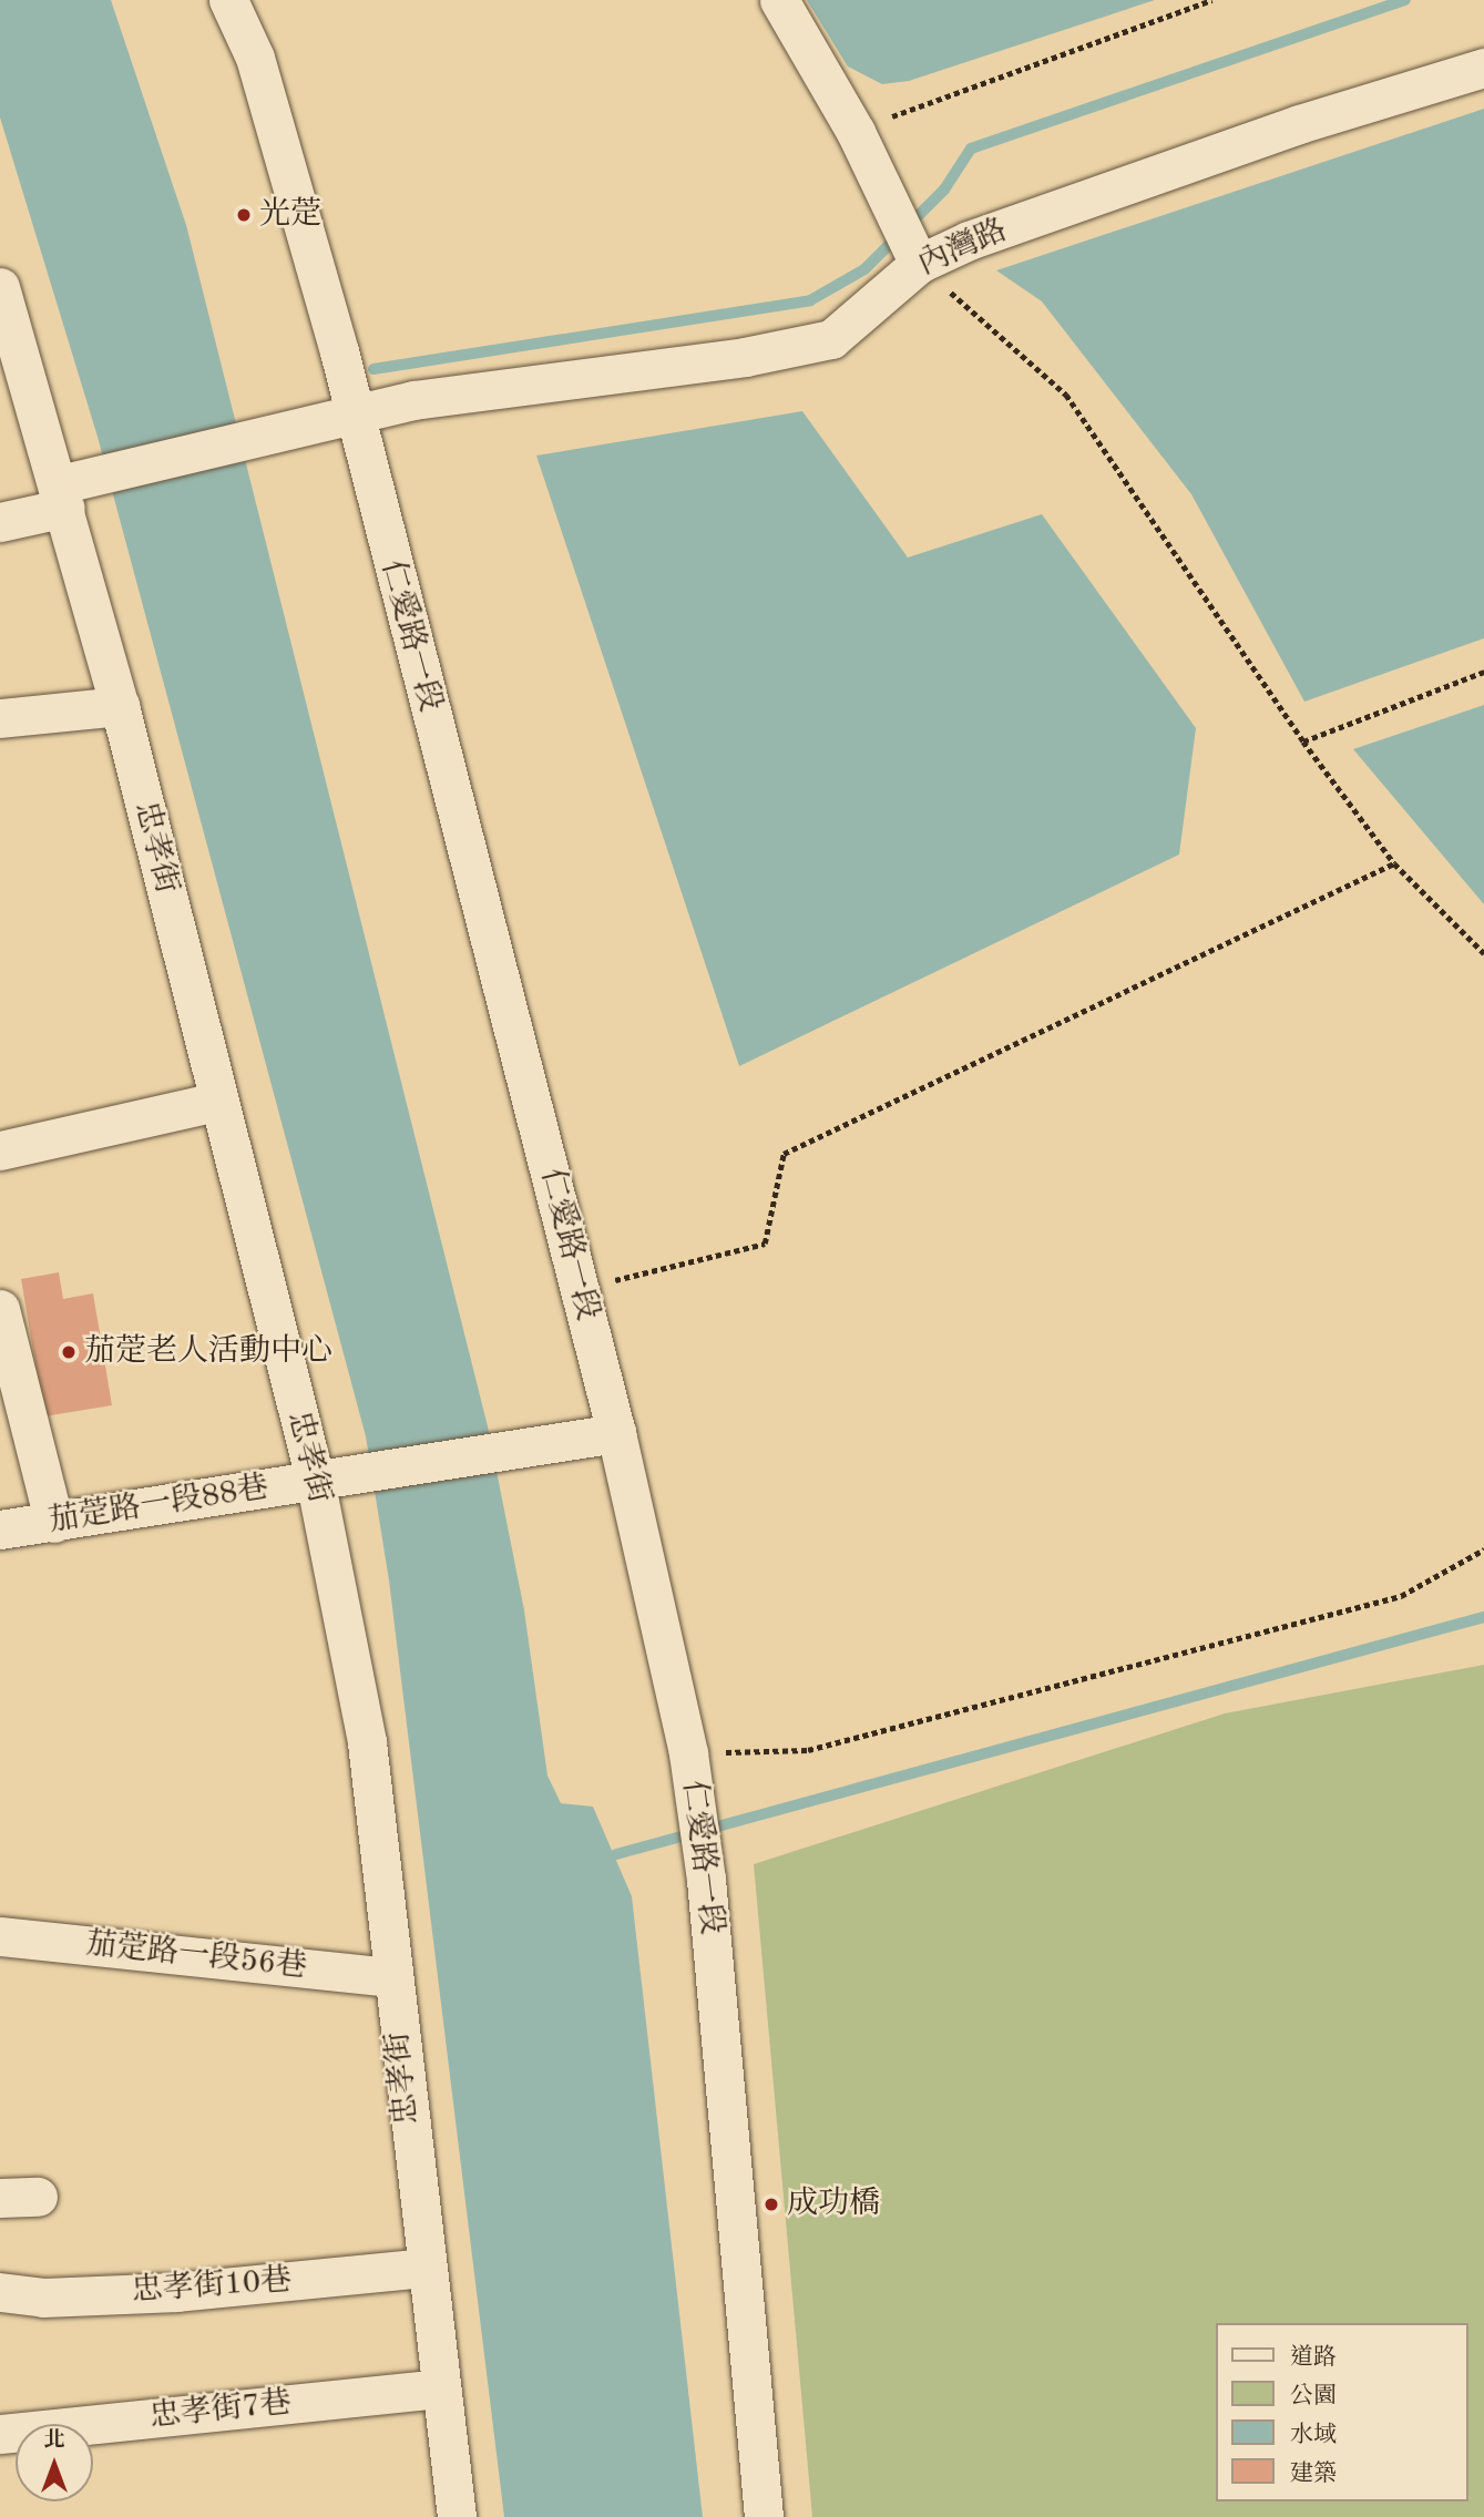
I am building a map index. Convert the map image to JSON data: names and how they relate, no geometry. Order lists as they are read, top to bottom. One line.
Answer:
{"streets":{"street":["內灣路","仁愛路一段","忠孝街","茄萣路一段88巷","茄萣路一段56巷","忠孝街10巷","忠孝街7巷"]},"crossings":[["內灣路","仁愛路一段"],["內灣路","忠孝街"],["仁愛路一段","茄萣路一段88巷"],["忠孝街","茄萣路一段88巷"],["忠孝街","茄萣路一段56巷"],["忠孝街","忠孝街10巷"],["忠孝街","忠孝街7巷"]],"places":["光萣","茄萣老人活動中心","成功橋"],"legend":["道路","公園","水域","建築"],"north":"top"}
